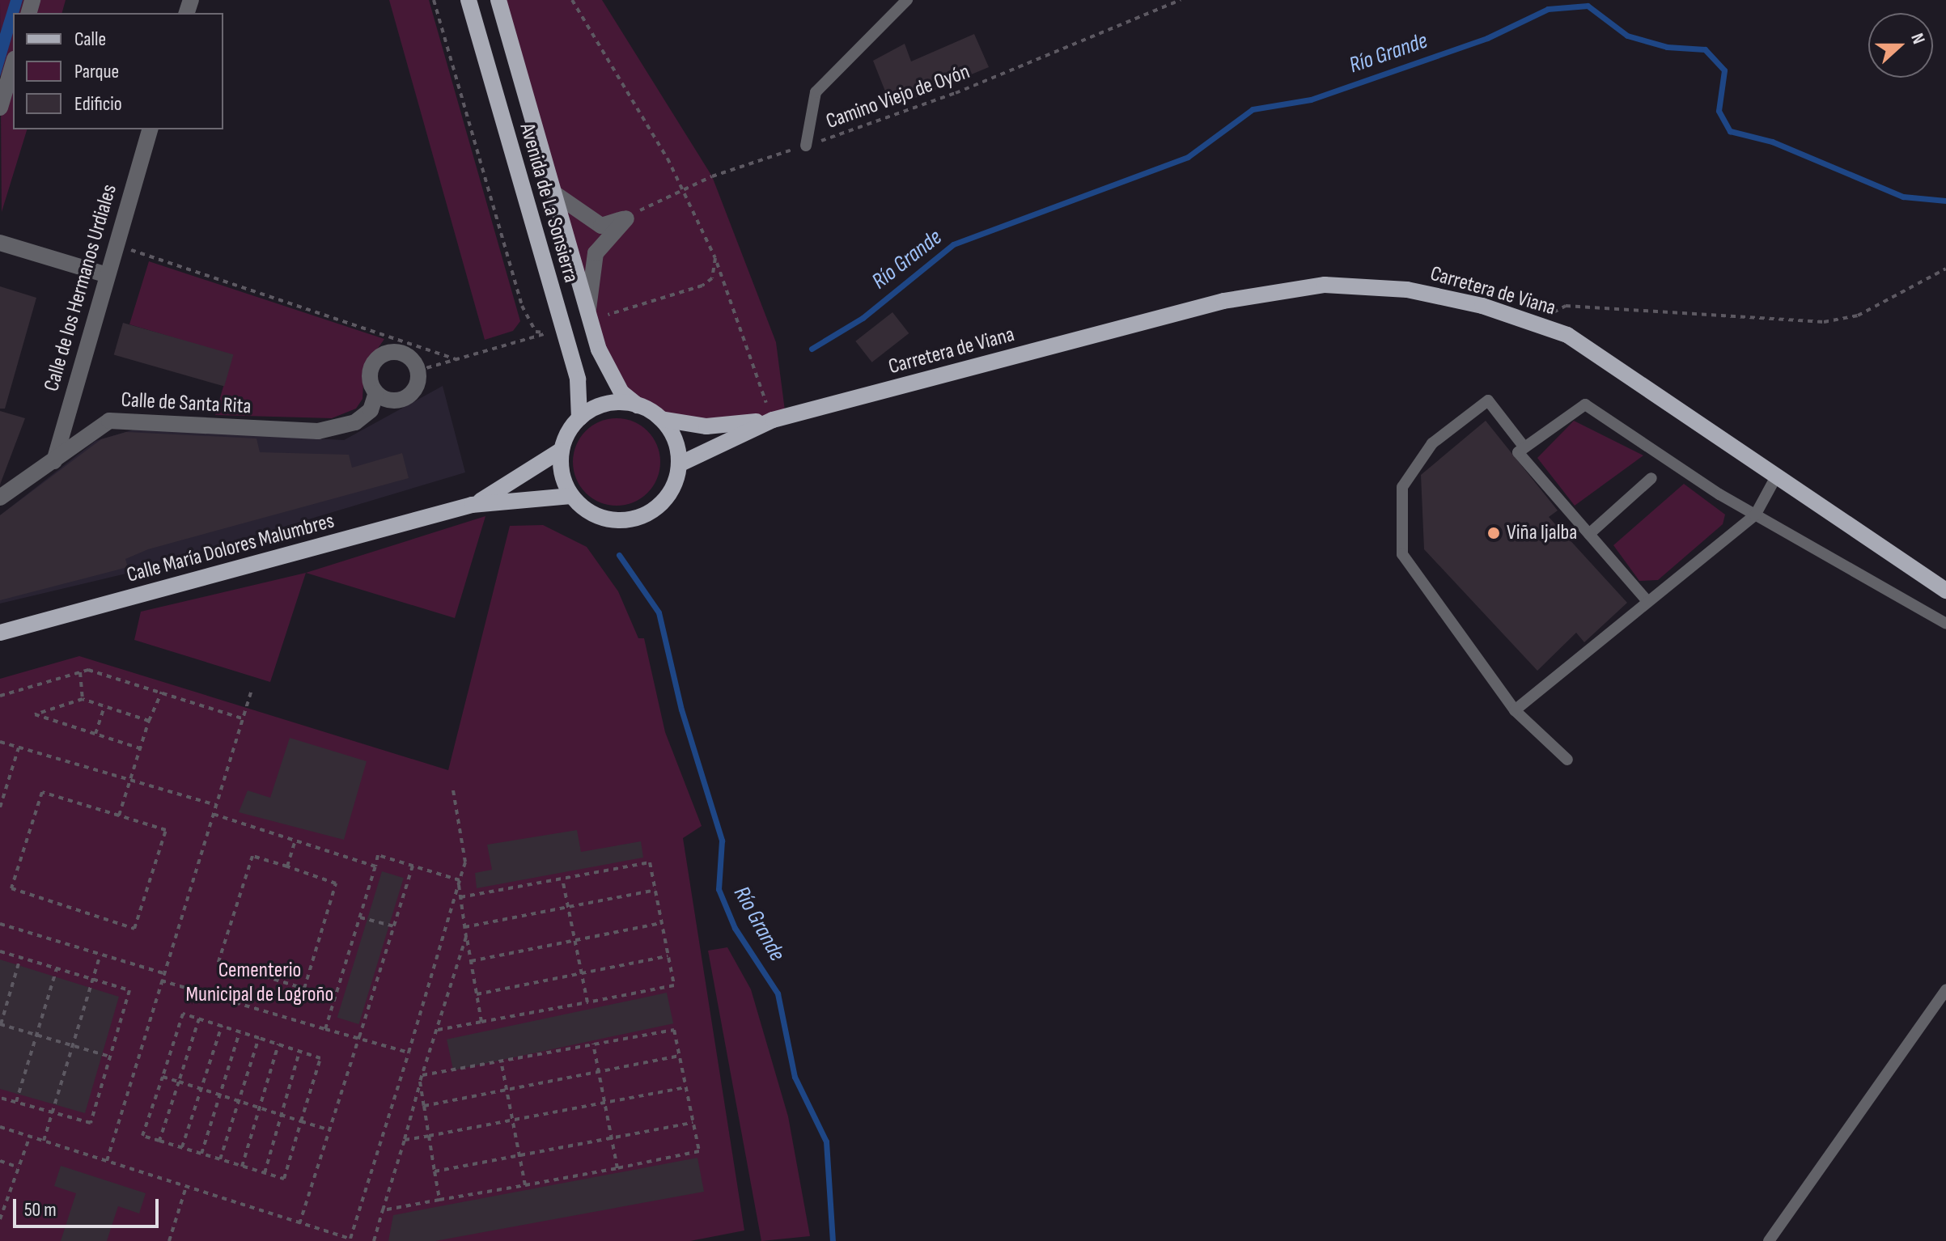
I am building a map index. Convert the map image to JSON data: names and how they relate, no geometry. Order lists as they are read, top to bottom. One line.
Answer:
{"streets":{"main road":["Avenida de La Sonsierra","Carretera de Viana","Calle María Dolores Malumbres"],"street":["Calle de los Hermanos Urdiales","Calle de Santa Rita"],"path":["Camino Viejo de Oyón"]},"crossings":[["Avenida de La Sonsierra","Carretera de Viana"],["Avenida de La Sonsierra","Calle María Dolores Malumbres"],["Calle de los Hermanos Urdiales","Calle de Santa Rita"],["Carretera de Viana","Calle María Dolores Malumbres"]],"water":["Río Grande"],"parks":["Cementerio Municipal de Logroño"],"places":["Viña Ijalba"],"legend":["Calle","Parque","Edificio"],"scale_bar":"50 m","north":"right"}
